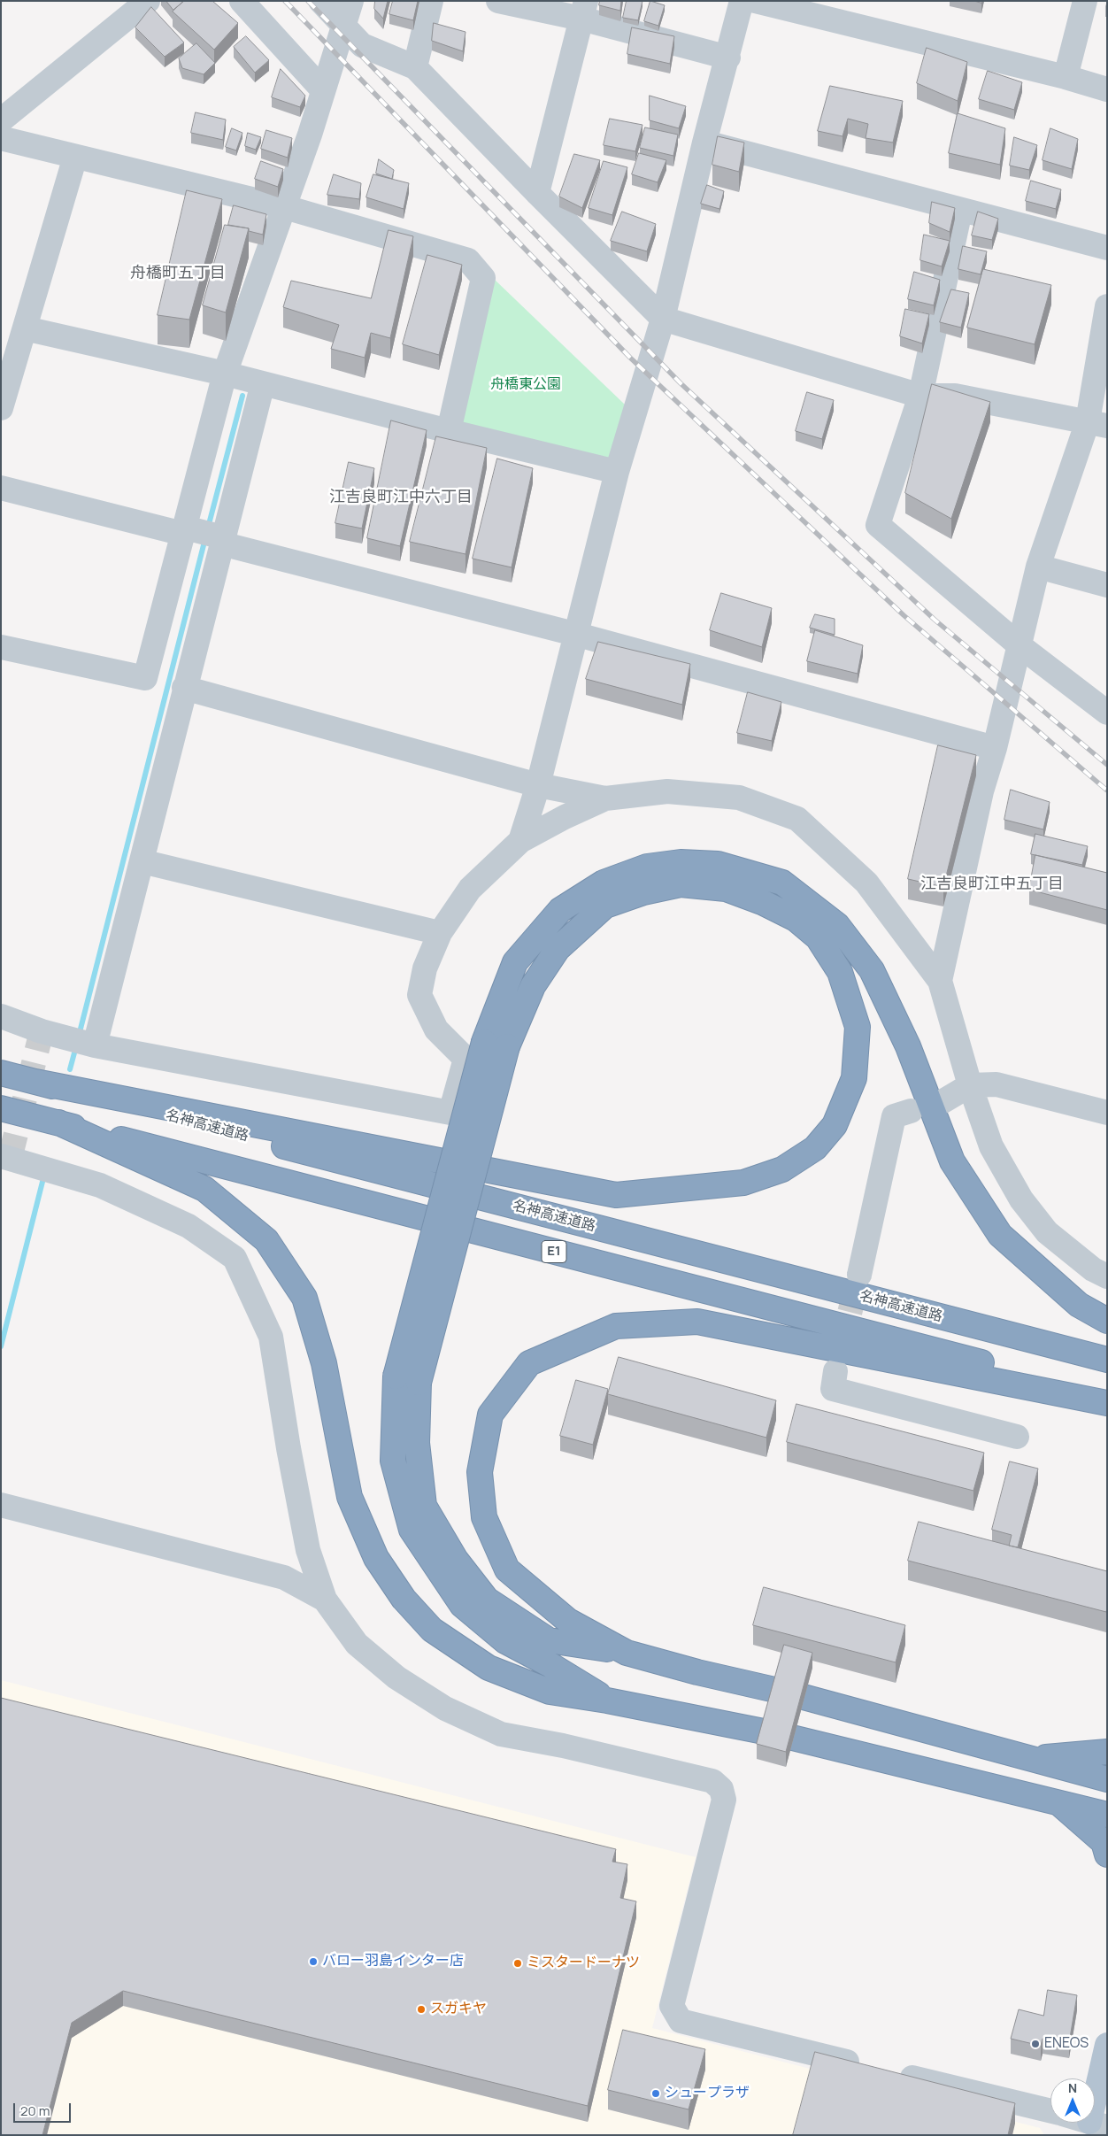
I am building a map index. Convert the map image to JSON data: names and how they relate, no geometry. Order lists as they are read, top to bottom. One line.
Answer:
{"streets":{"highway":["名神高速道路","E1"]},"districts":["舟橋町五丁目","江吉良町江中六丁目","江吉良町江中五丁目"],"parks":["舟橋東公園"],"places":["バロー羽島インター店","ミスタードーナツ","スガキヤ","ENEOS","シュープラザ"],"scale_bar":"20 m","north":"top"}
